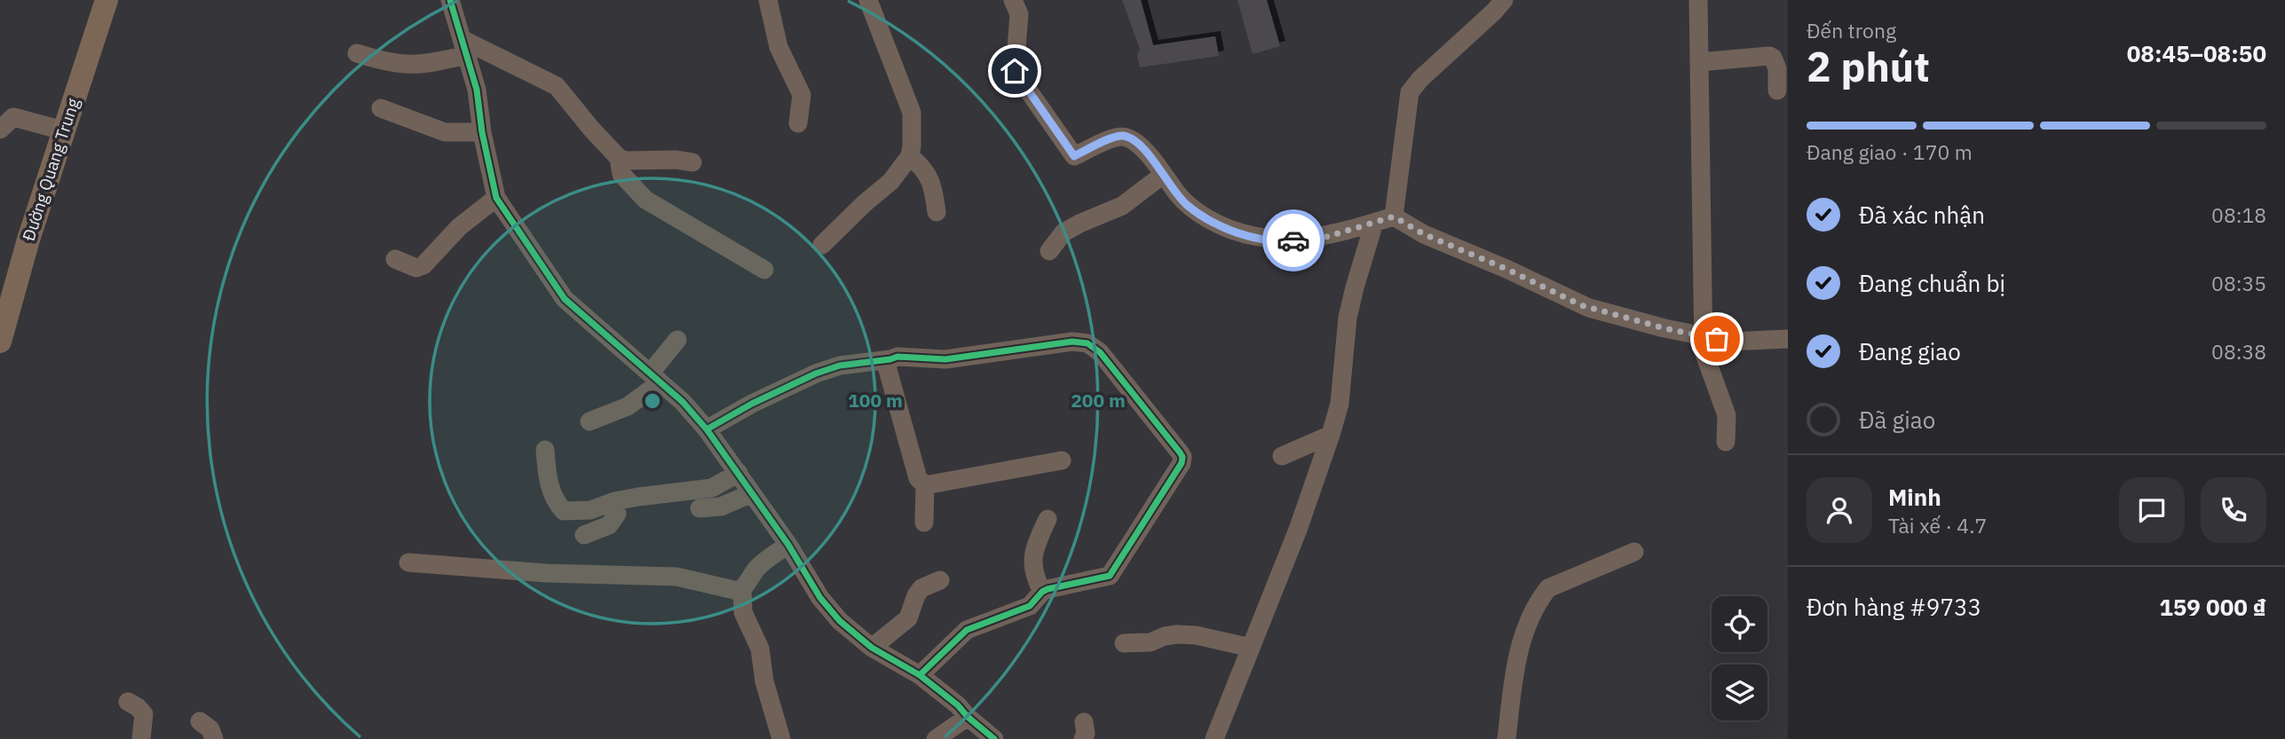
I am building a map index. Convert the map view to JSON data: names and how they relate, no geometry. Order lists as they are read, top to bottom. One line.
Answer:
{"streets":{"main road":["Đường Quang Trung"]},"page":{"heading":["2 phút","Đến trong","08:45–08:50"],"panel":["Minh","Tài xế · 4.7","Đơn hàng #9733","159 000 ₫"],"bar":"Đang giao · 170 m","list":[["Đã xác nhận","08:18"],["Đang chuẩn bị","08:35"],["Đang giao","08:38"],"Đã giao"]},"rings":["100 m","200 m"]}
